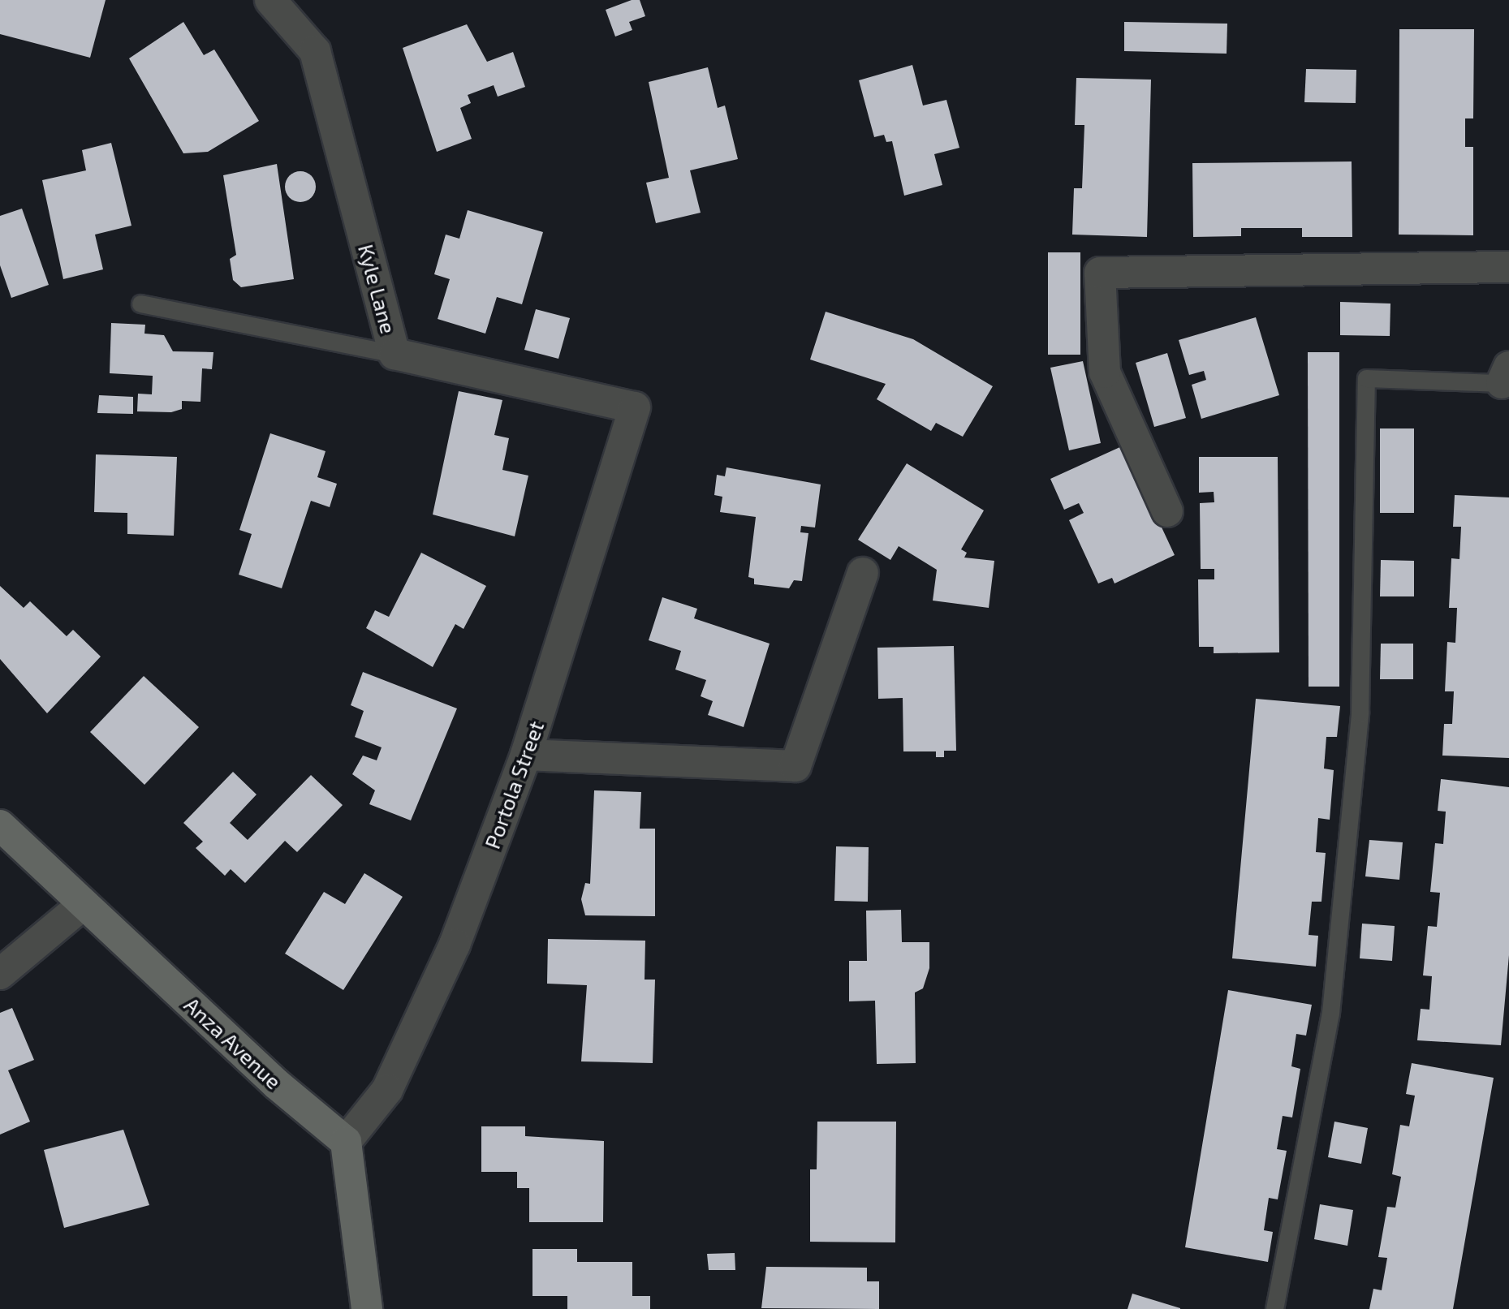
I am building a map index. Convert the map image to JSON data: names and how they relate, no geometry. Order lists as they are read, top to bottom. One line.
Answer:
{"streets":{"street":["Kyle Lane","Portola Street","Anza Avenue"]},"crossings":[["Kyle Lane","Portola Street"],["Portola Street","Anza Avenue"]]}
